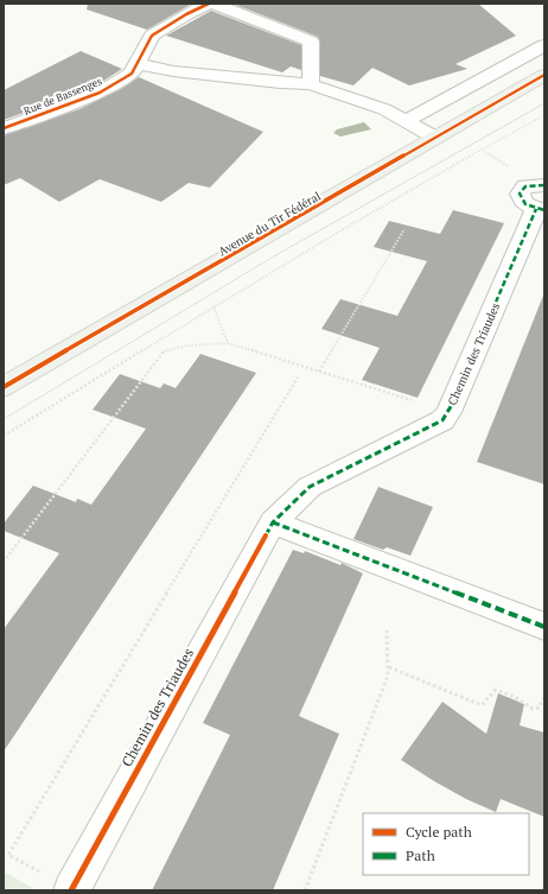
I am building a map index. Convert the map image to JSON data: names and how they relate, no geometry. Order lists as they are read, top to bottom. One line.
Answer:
{"streets":{"main road":["Avenue du Tir Fédéral"],"street":["Rue de Bassenges","Chemin des Triaudes"]},"legend":["Cycle path","Path"]}
